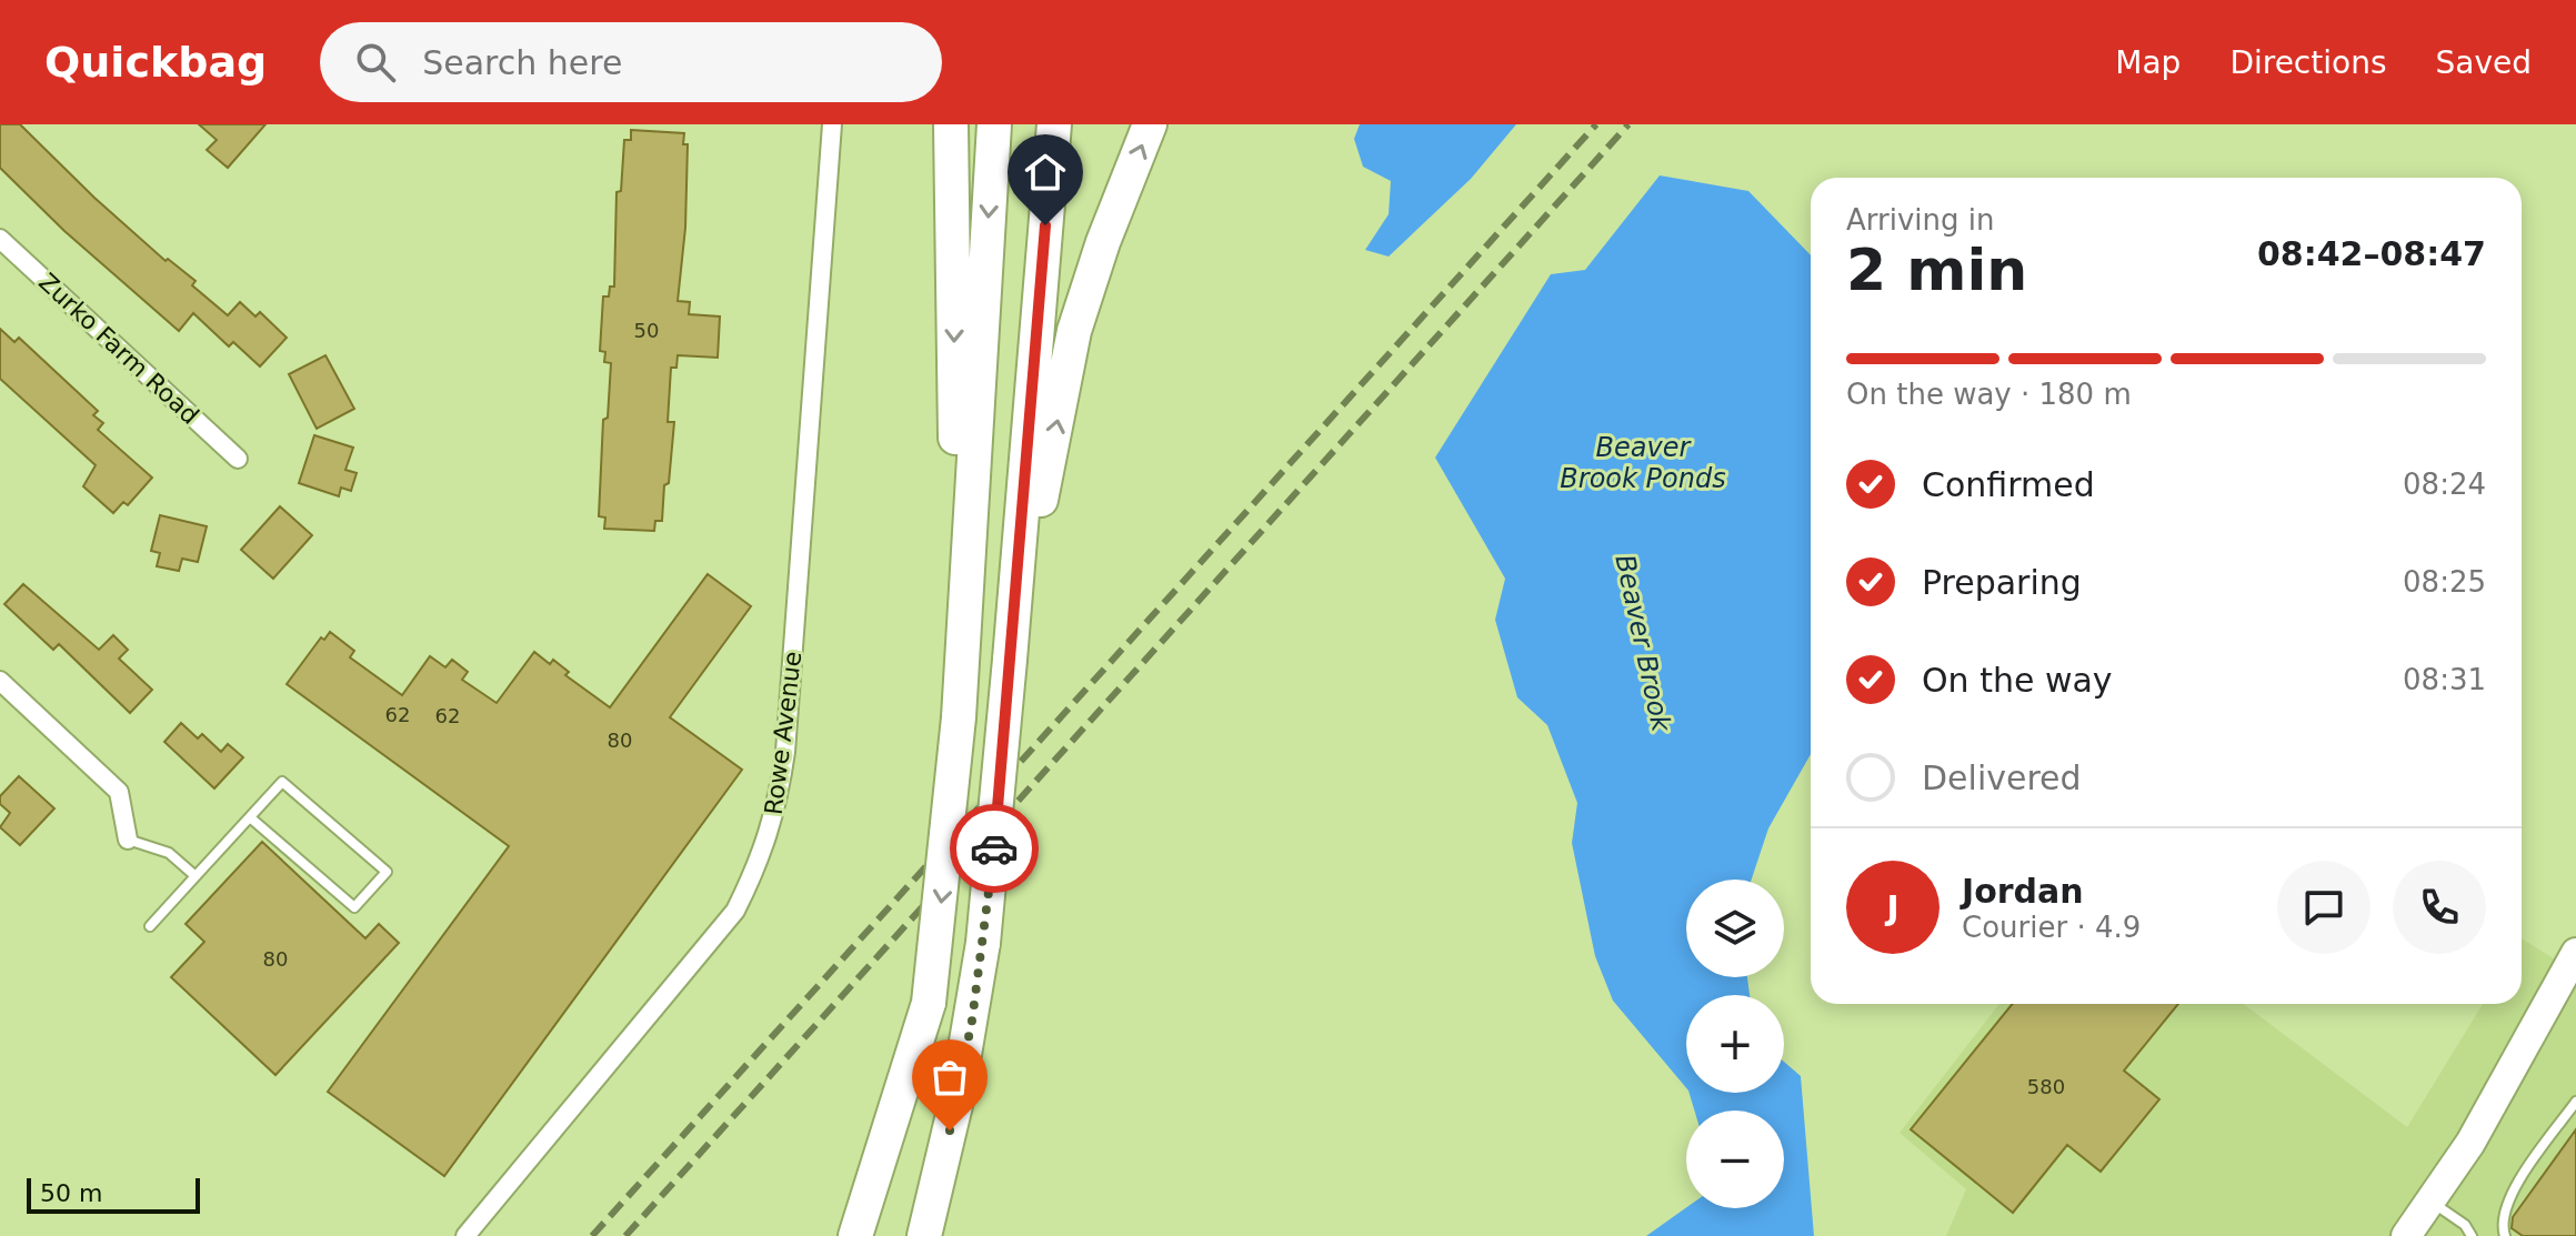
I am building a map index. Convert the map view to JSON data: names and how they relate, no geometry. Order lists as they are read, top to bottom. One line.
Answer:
{"streets":{"street":["Zurko Farm Road","Rowe Avenue"]},"water":["Beaver Brook Ponds","Beaver Brook"],"house_numbers":["50","62","62","80","80","580"],"scale_bar":"50 m","page":{"header":"Quickbag","search":"Search here","nav":["Map","Directions","Saved"],"heading":["2 min","Arriving in","08:42–08:47"],"panel":["Jordan","Courier · 4.9"],"bar":"On the way · 180 m","list":[["Confirmed","08:24"],["Preparing","08:25"],["On the way","08:31"],"Delivered"],"round":"J","map_buttons":["+","−"],"scale":"50 m"}}
